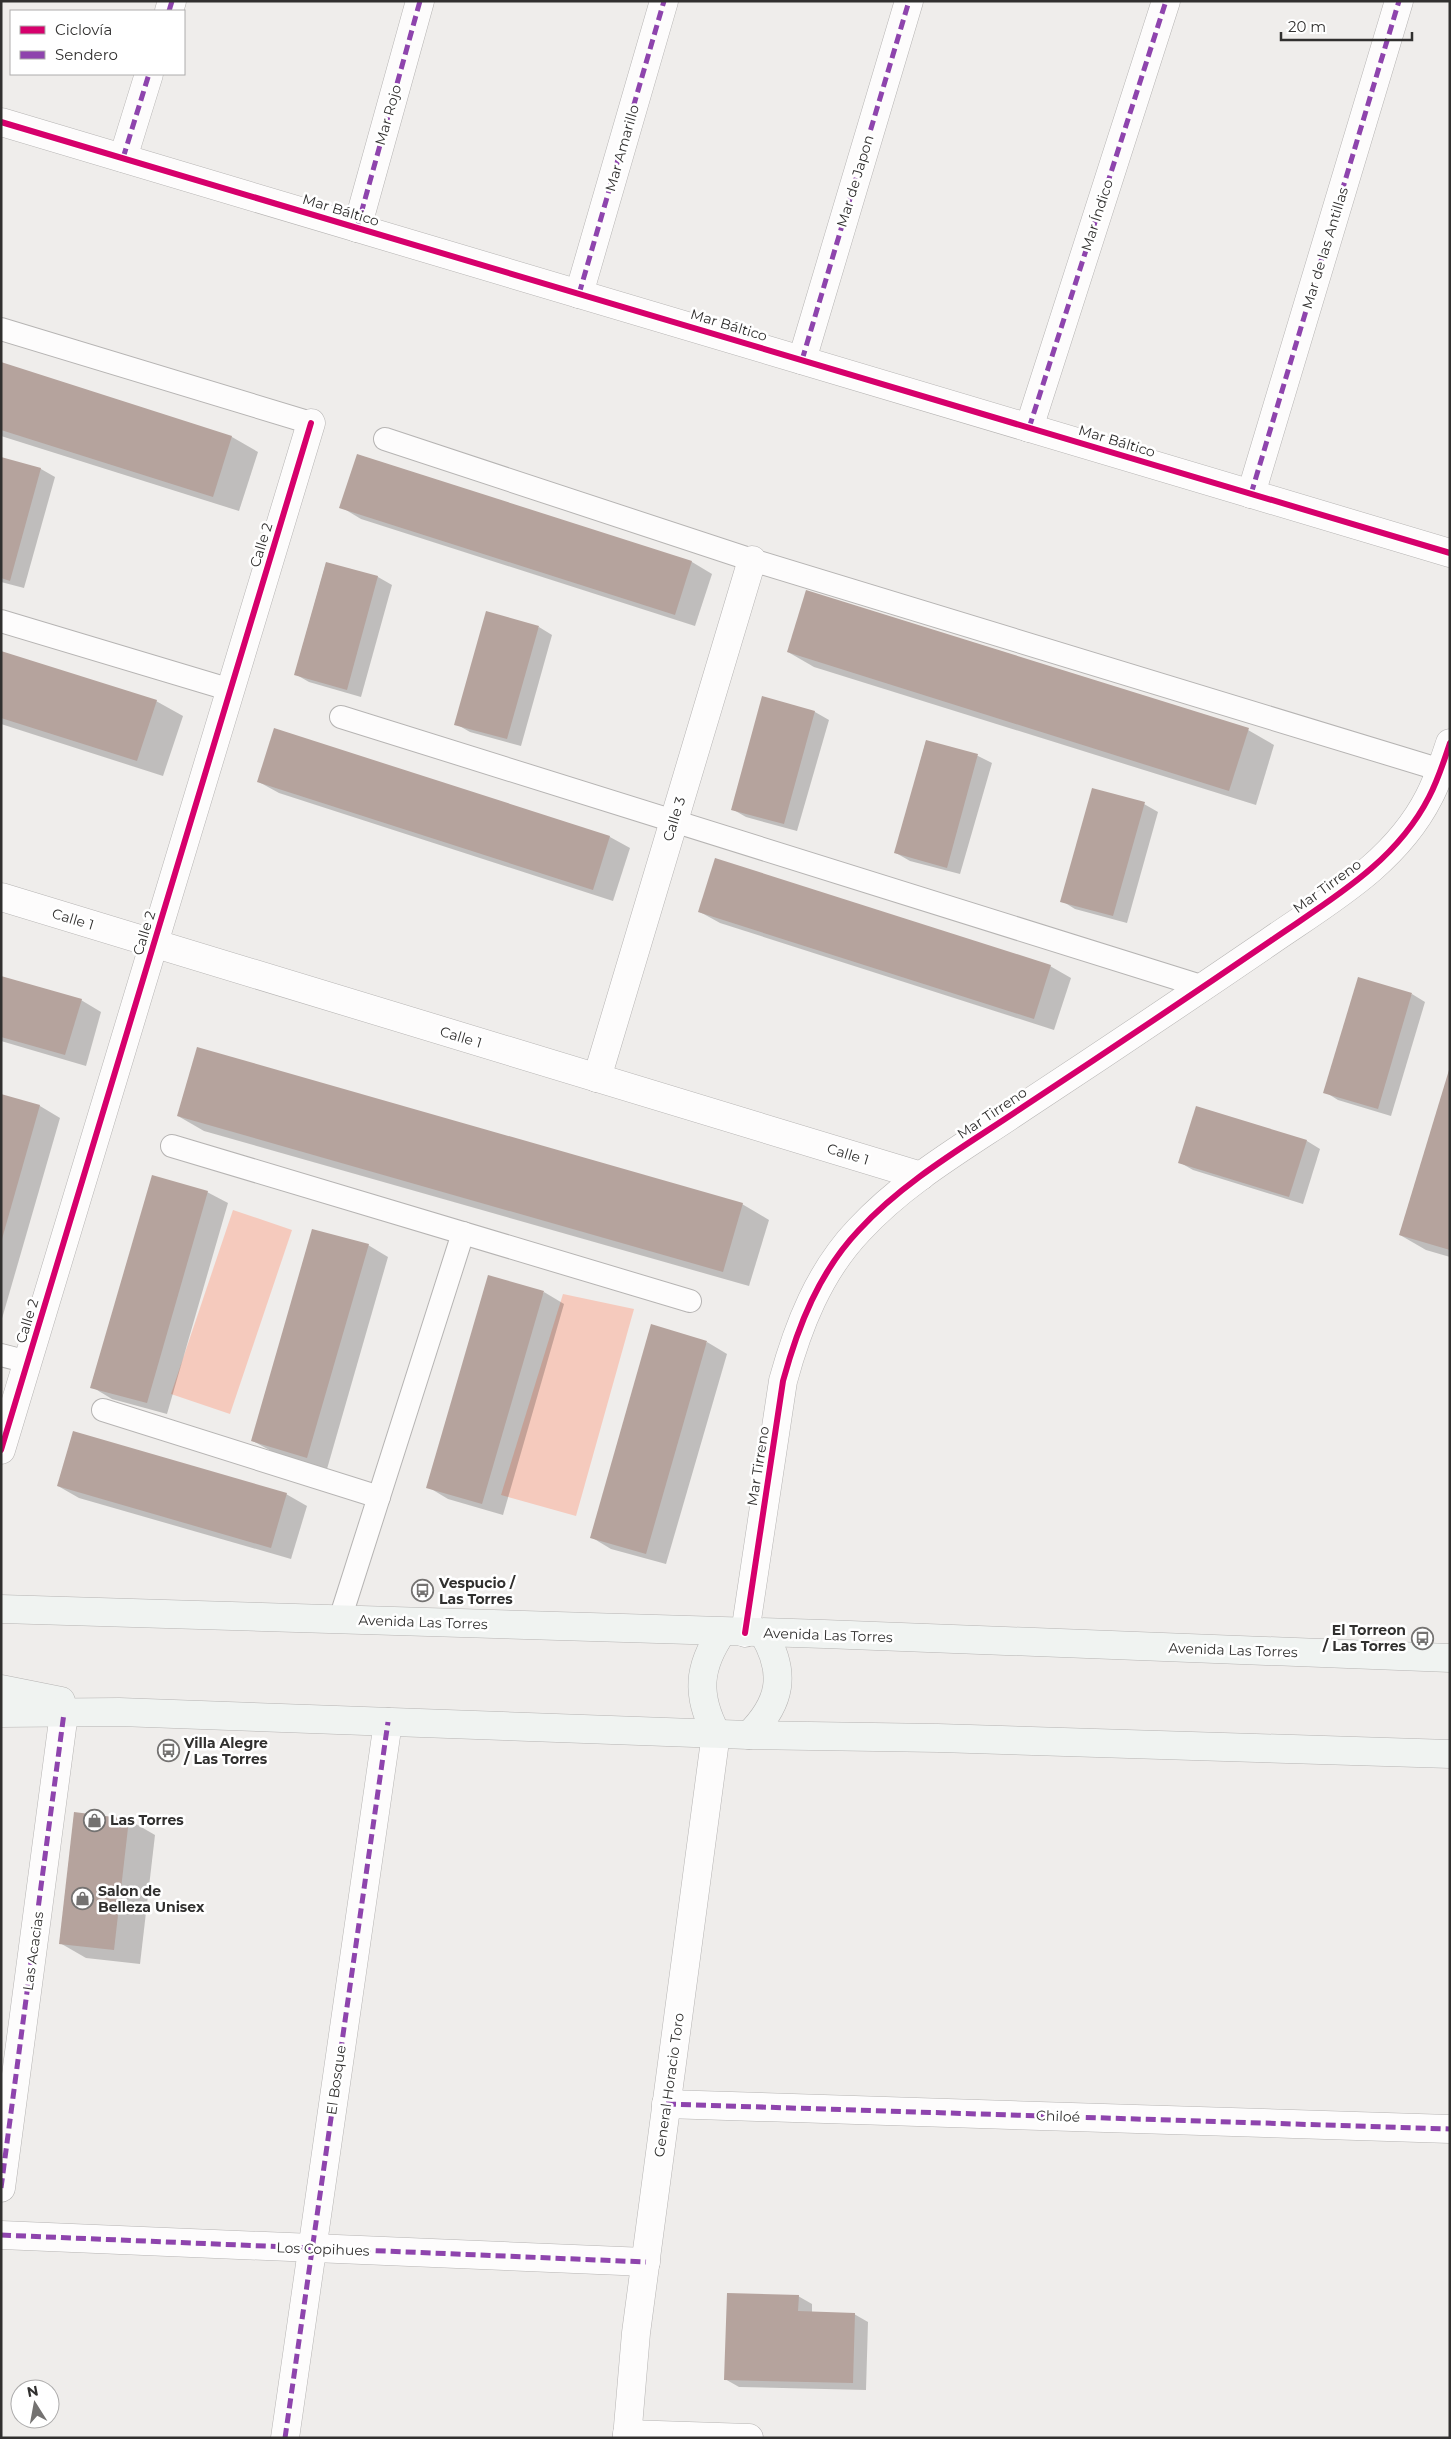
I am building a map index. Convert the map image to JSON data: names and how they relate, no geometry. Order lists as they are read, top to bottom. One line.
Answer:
{"streets":{"main road":["Avenida Las Torres"],"street":["Mar Rojo","Mar Amarillo","Mar de Japon","Mar Báltico","Mar Índico","Mar de las Antillas","Calle 2","Calle 3","Mar Tirreno","Calle 1","Las Acacias","El Bosque","General Horacio Toro","Chiloé","Los Copihues"]},"crossings":[["Mar Rojo","Mar Báltico"],["Mar Amarillo","Mar Báltico"],["Mar de Japon","Mar Báltico"],["Mar Báltico","Mar Índico"],["Mar Báltico","Mar de las Antillas"],["Calle 2","Calle 1"],["Calle 3","Calle 1"],["Mar Tirreno","Calle 1"],["Mar Tirreno","Avenida Las Torres"],["Mar Tirreno","General Horacio Toro"],["Avenida Las Torres","General Horacio Toro"],["El Bosque","Los Copihues"],["General Horacio Toro","Chiloé"],["General Horacio Toro","Los Copihues"]],"places":{"bus stop":["Vespucio / Las Torres","El Torreon / Las Torres","Villa Alegre / Las Torres"],"shop":["Las Torres","Salon de Belleza Unisex"]},"legend":["Ciclovía","Sendero"],"scale_bar":"20 m","north":"top"}
